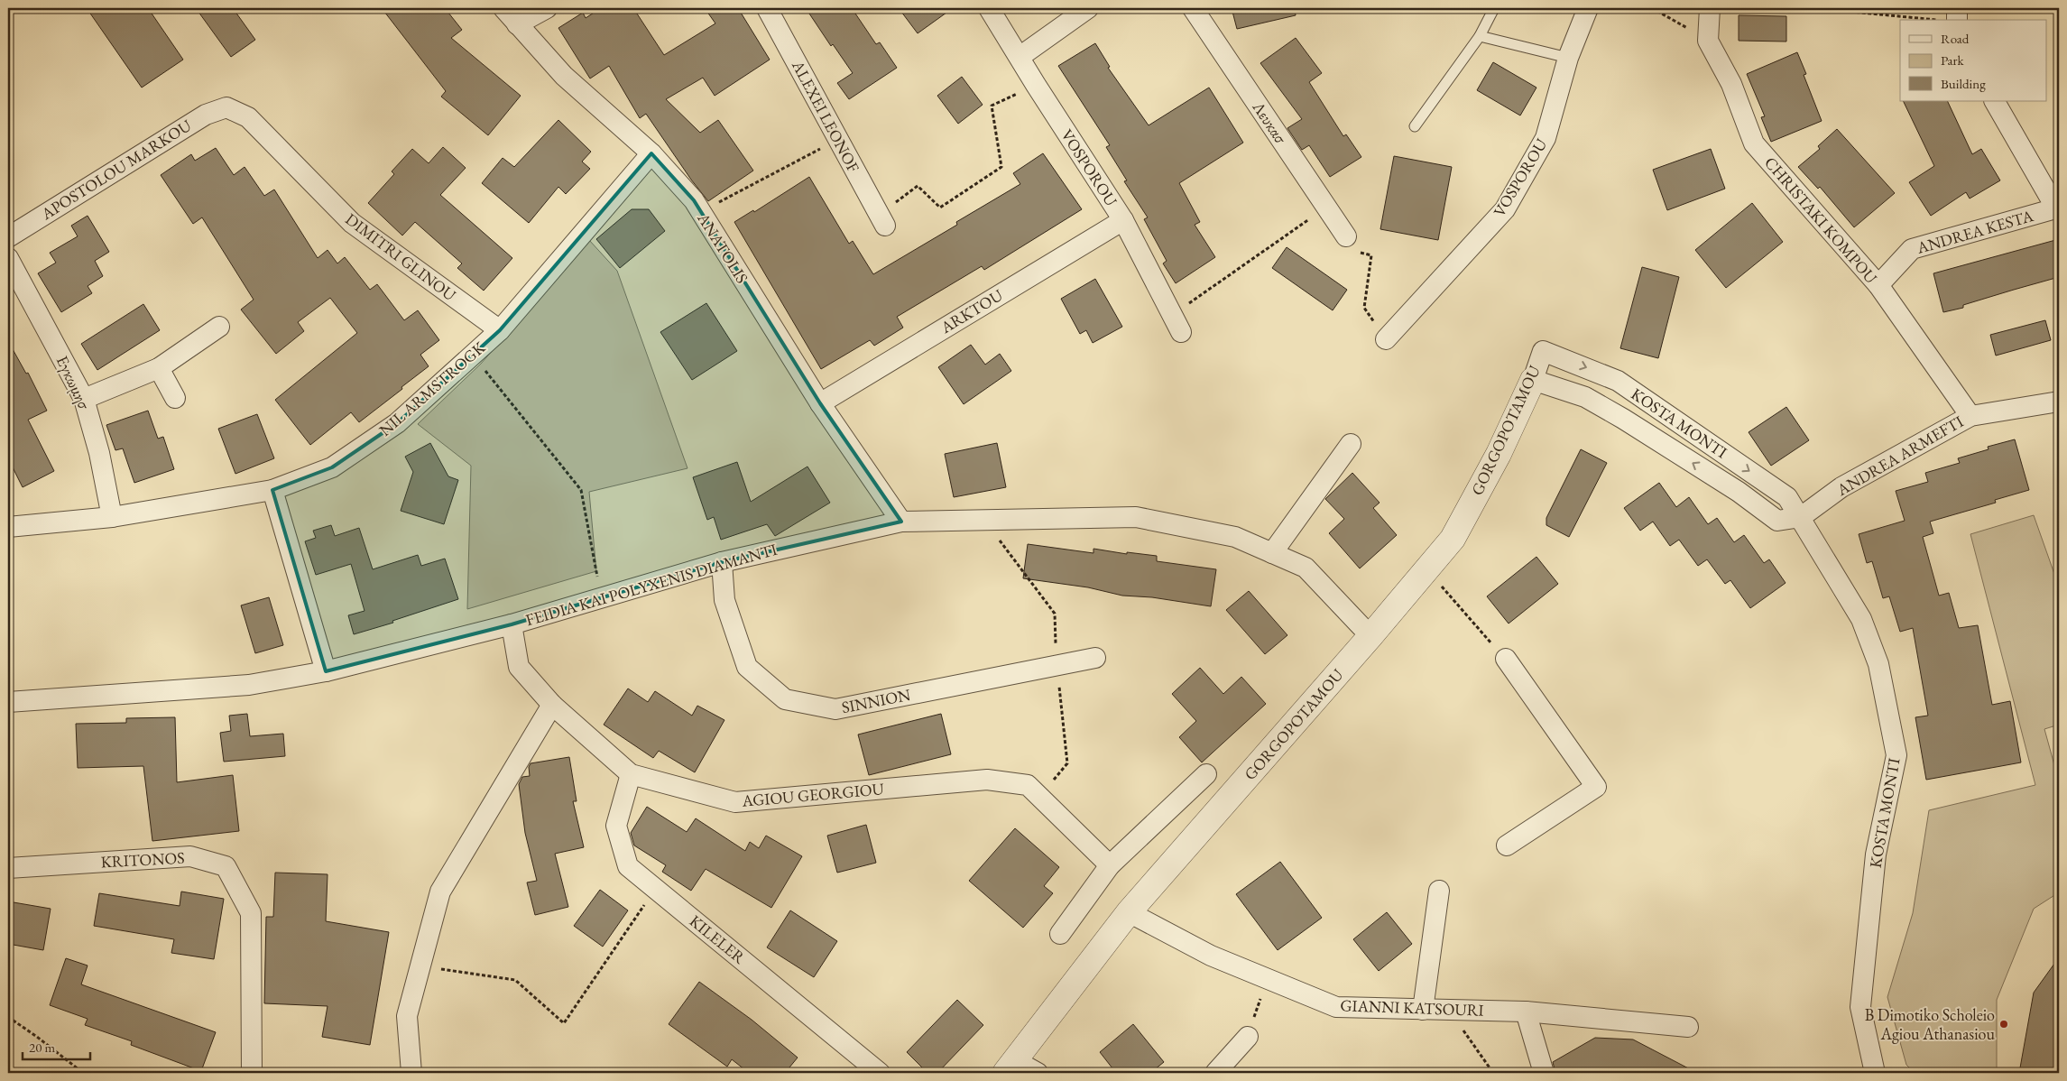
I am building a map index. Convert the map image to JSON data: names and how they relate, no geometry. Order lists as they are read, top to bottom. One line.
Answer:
{"streets":{"street":["ALEXEI LEONOF","Λευκασ","VOSPOROU","APOSTOLOU MARKOU","CHRISTAKI KOMPOU","ANDREA KESTA","ANATOLIS","DIMITRI GLINOU","ARKTOU","Εγκωμησ","NIL ARMSTROGK","KOSTA MONTI","GORGOPOTAMOU","ANDREA ARMEFTI","FEIDIA KAI POLYXENIS DIAMANTI","SINNION","AGIOU GEORGIOU","KRITONOS","KILELER","GIANNI KATSOURI"]},"crossings":[["VOSPOROU","ARKTOU"],["APOSTOLOU MARKOU","DIMITRI GLINOU"],["CHRISTAKI KOMPOU","ANDREA KESTA"],["CHRISTAKI KOMPOU","ANDREA ARMEFTI"],["ANATOLIS","ARKTOU"],["ANATOLIS","NIL ARMSTROGK"],["ANATOLIS","FEIDIA KAI POLYXENIS DIAMANTI"],["DIMITRI GLINOU","NIL ARMSTROGK"],["Εγκωμησ","NIL ARMSTROGK"],["KOSTA MONTI","GORGOPOTAMOU"],["KOSTA MONTI","ANDREA ARMEFTI"],["GORGOPOTAMOU","FEIDIA KAI POLYXENIS DIAMANTI"],["GORGOPOTAMOU","GIANNI KATSOURI"],["FEIDIA KAI POLYXENIS DIAMANTI","SINNION"],["FEIDIA KAI POLYXENIS DIAMANTI","AGIOU GEORGIOU"],["AGIOU GEORGIOU","KILELER"]],"places":["B Dimotiko Scholeio Agiou Athanasiou"],"legend":["Road","Park","Building"],"scale_bar":"20 m"}
